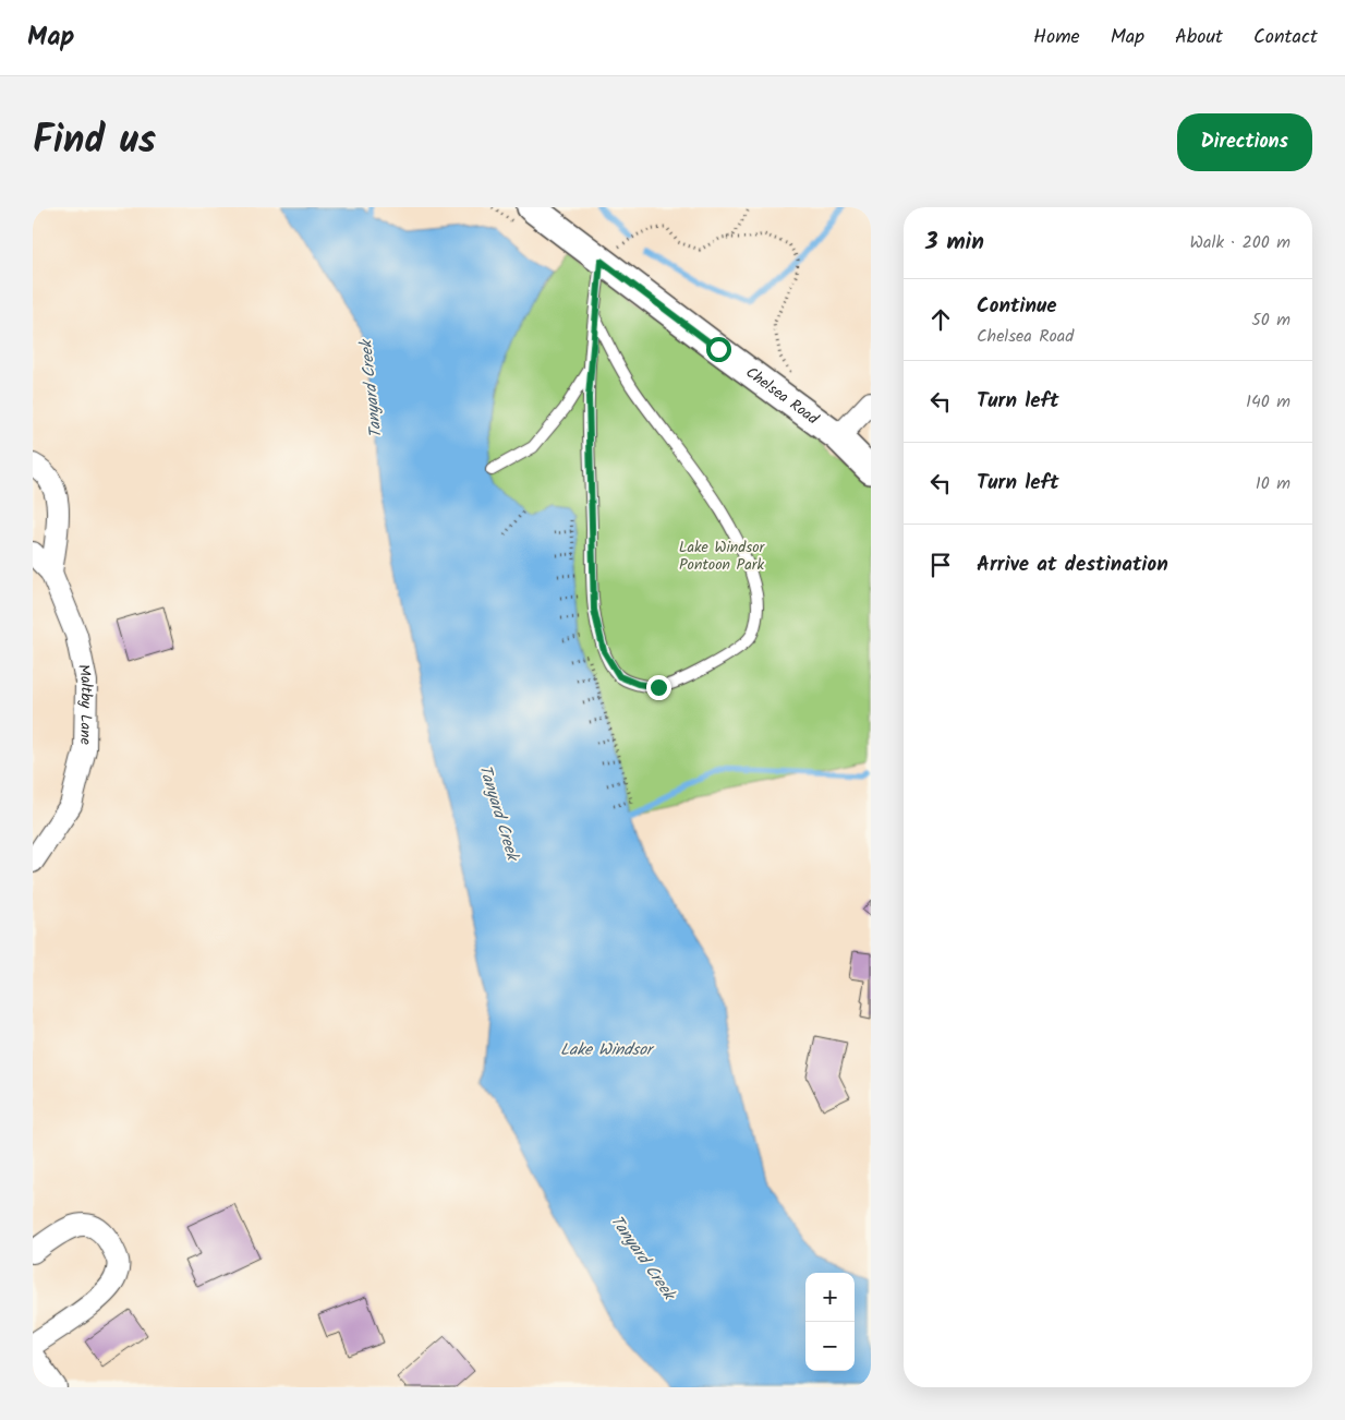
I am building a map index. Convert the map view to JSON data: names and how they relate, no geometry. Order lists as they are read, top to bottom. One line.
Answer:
{"streets":{"street":["Chelsea Road","Maltby Lane"]},"water":["Tanyard Creek","Lake Windsor"],"parks":["Lake Windsor Pontoon Park"],"page":{"header":"Map","nav":["Home","Map","About","Contact"],"title":"Find us","buttons":"Directions","heading":["3 min","Walk · 200 m"],"list":[["Continue","Chelsea Road","50 m"],["Turn left","140 m"],["Turn left","10 m"],"Arrive at destination"],"map_buttons":["+","−"]}}
